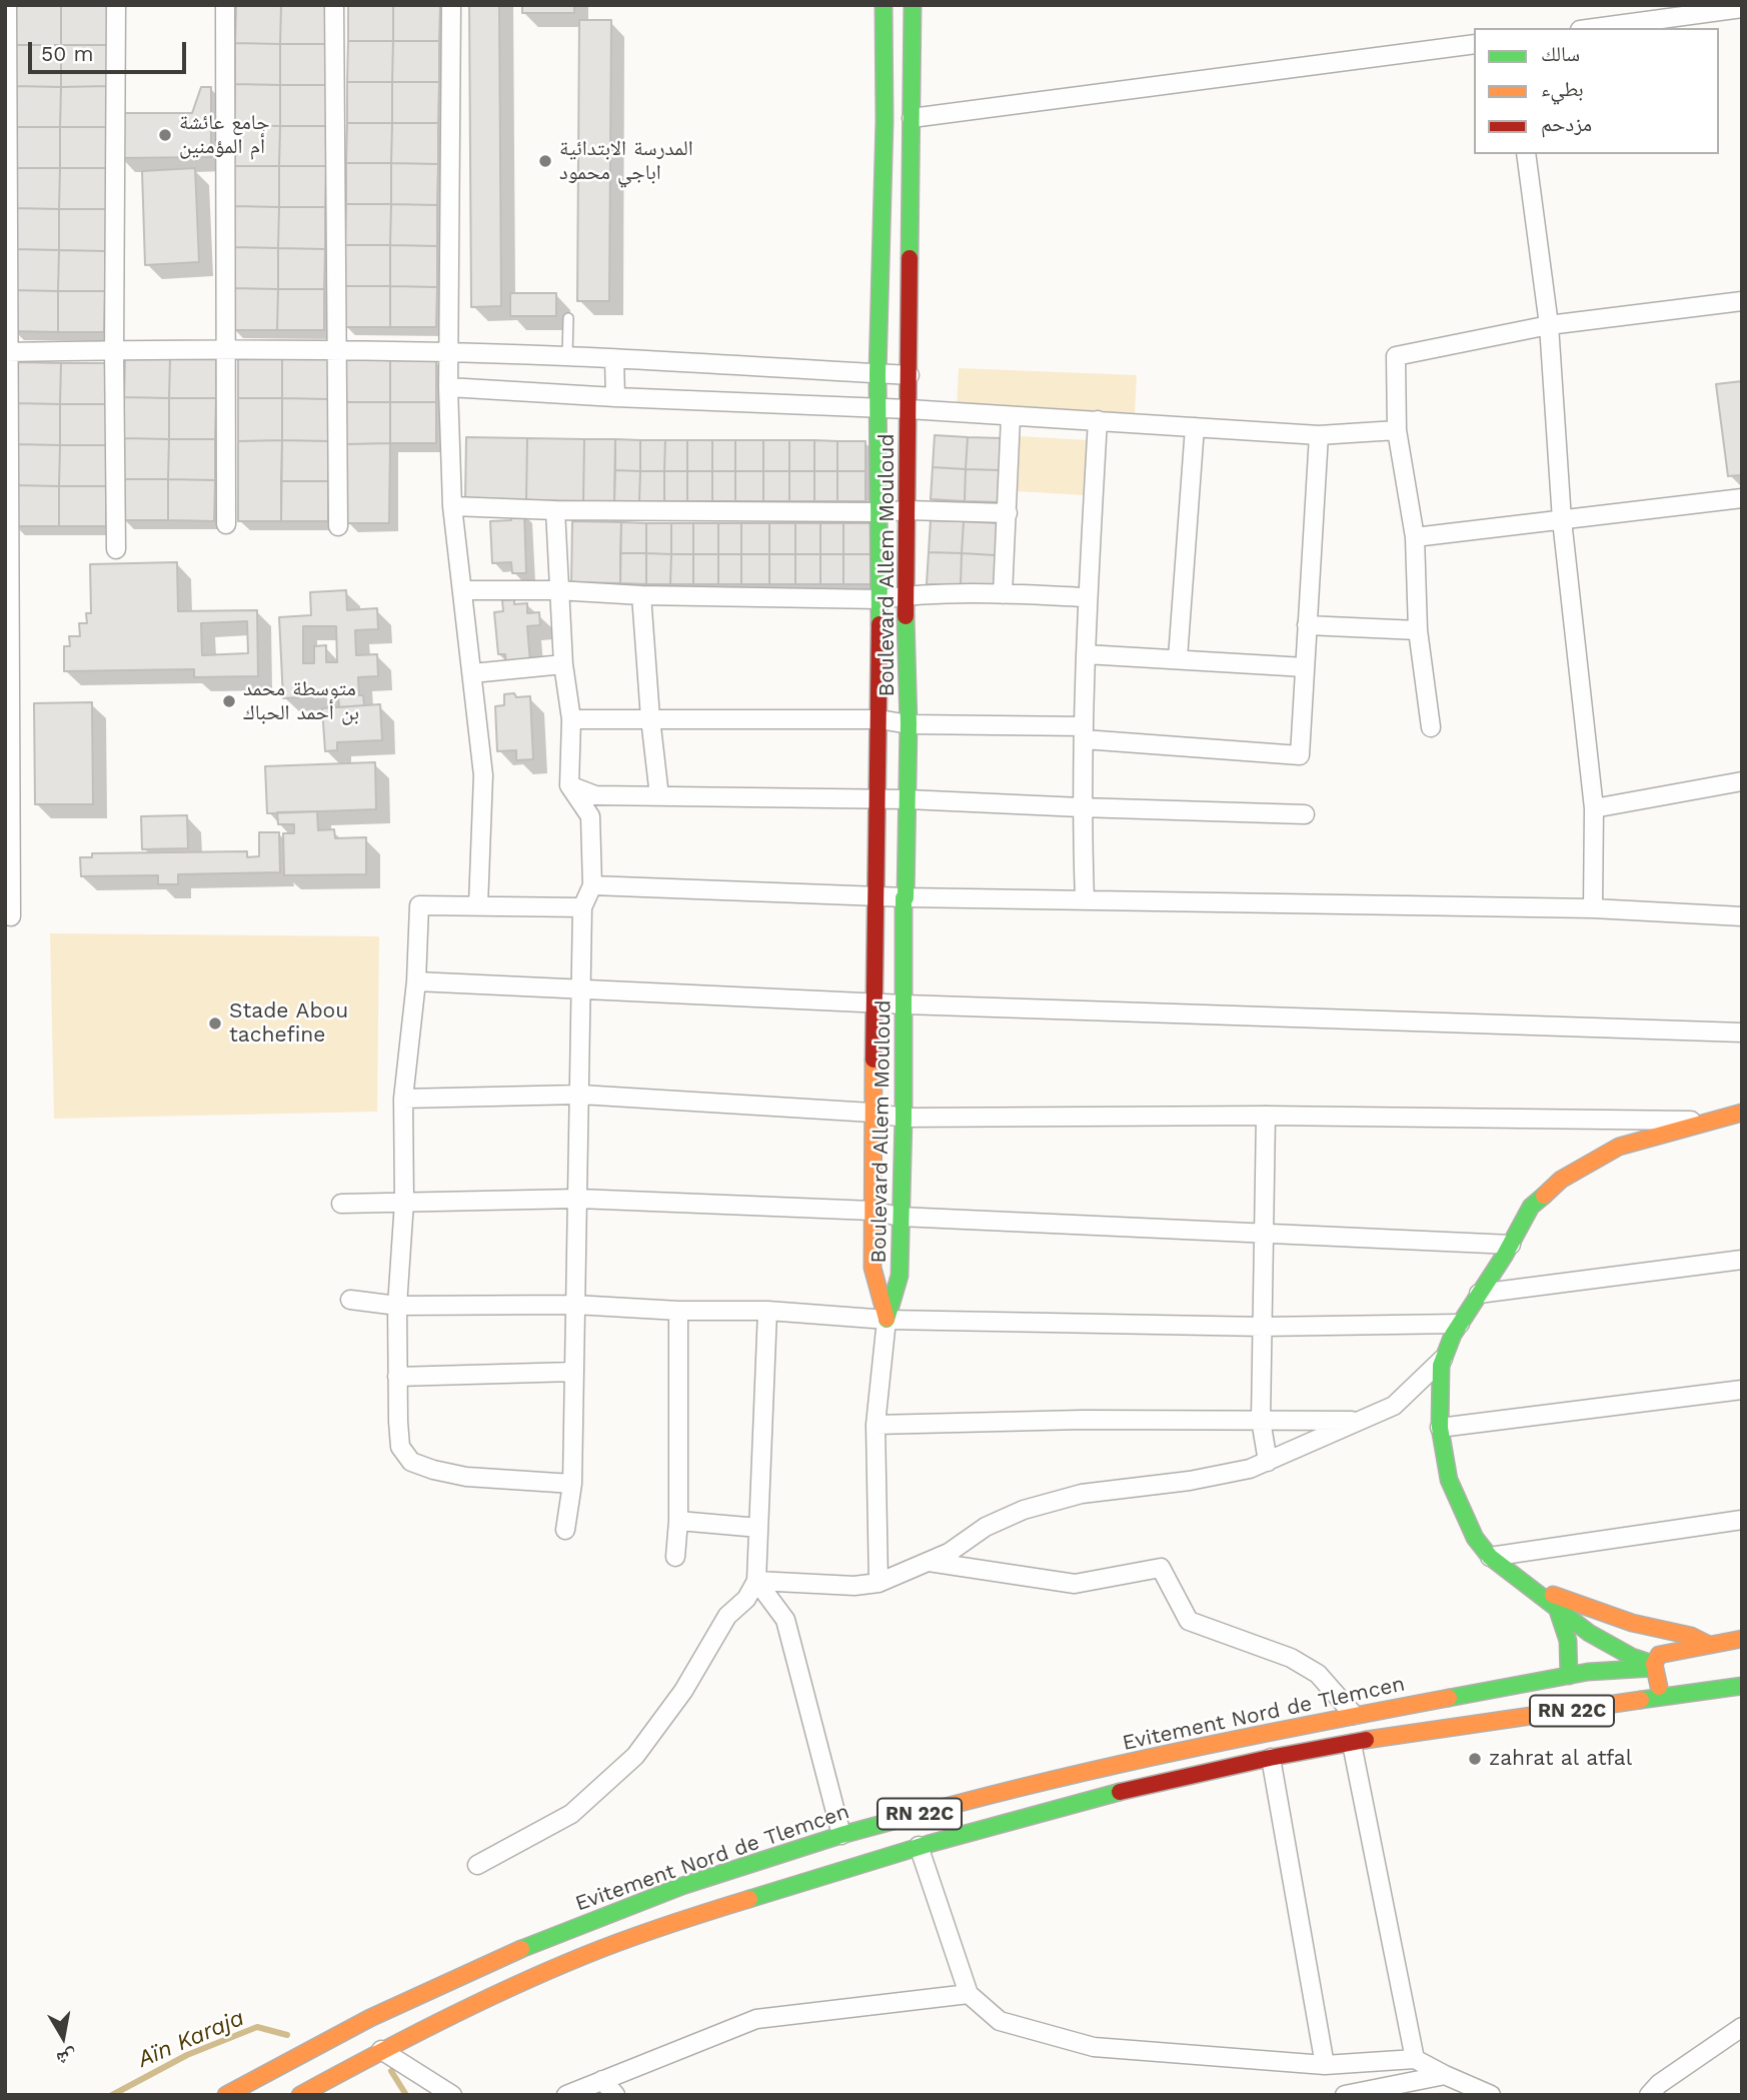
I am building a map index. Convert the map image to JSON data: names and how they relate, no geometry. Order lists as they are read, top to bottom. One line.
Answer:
{"streets":{"main road":["Boulevard Allem Mouloud","RN 22C","Evitement Nord de Tlemcen"]},"water":["Aïn Karaja"],"places":["جامع عائشة أم المؤمنين","المدرسة الابتدائية اباجي محمود","متوسطة محمد بن أحمد الحباك","Stade Abou tachefine","zahrat al atfal"],"legend":["سالك","بطيء","مزدحم"],"scale_bar":"50 m","north":"bottom"}
